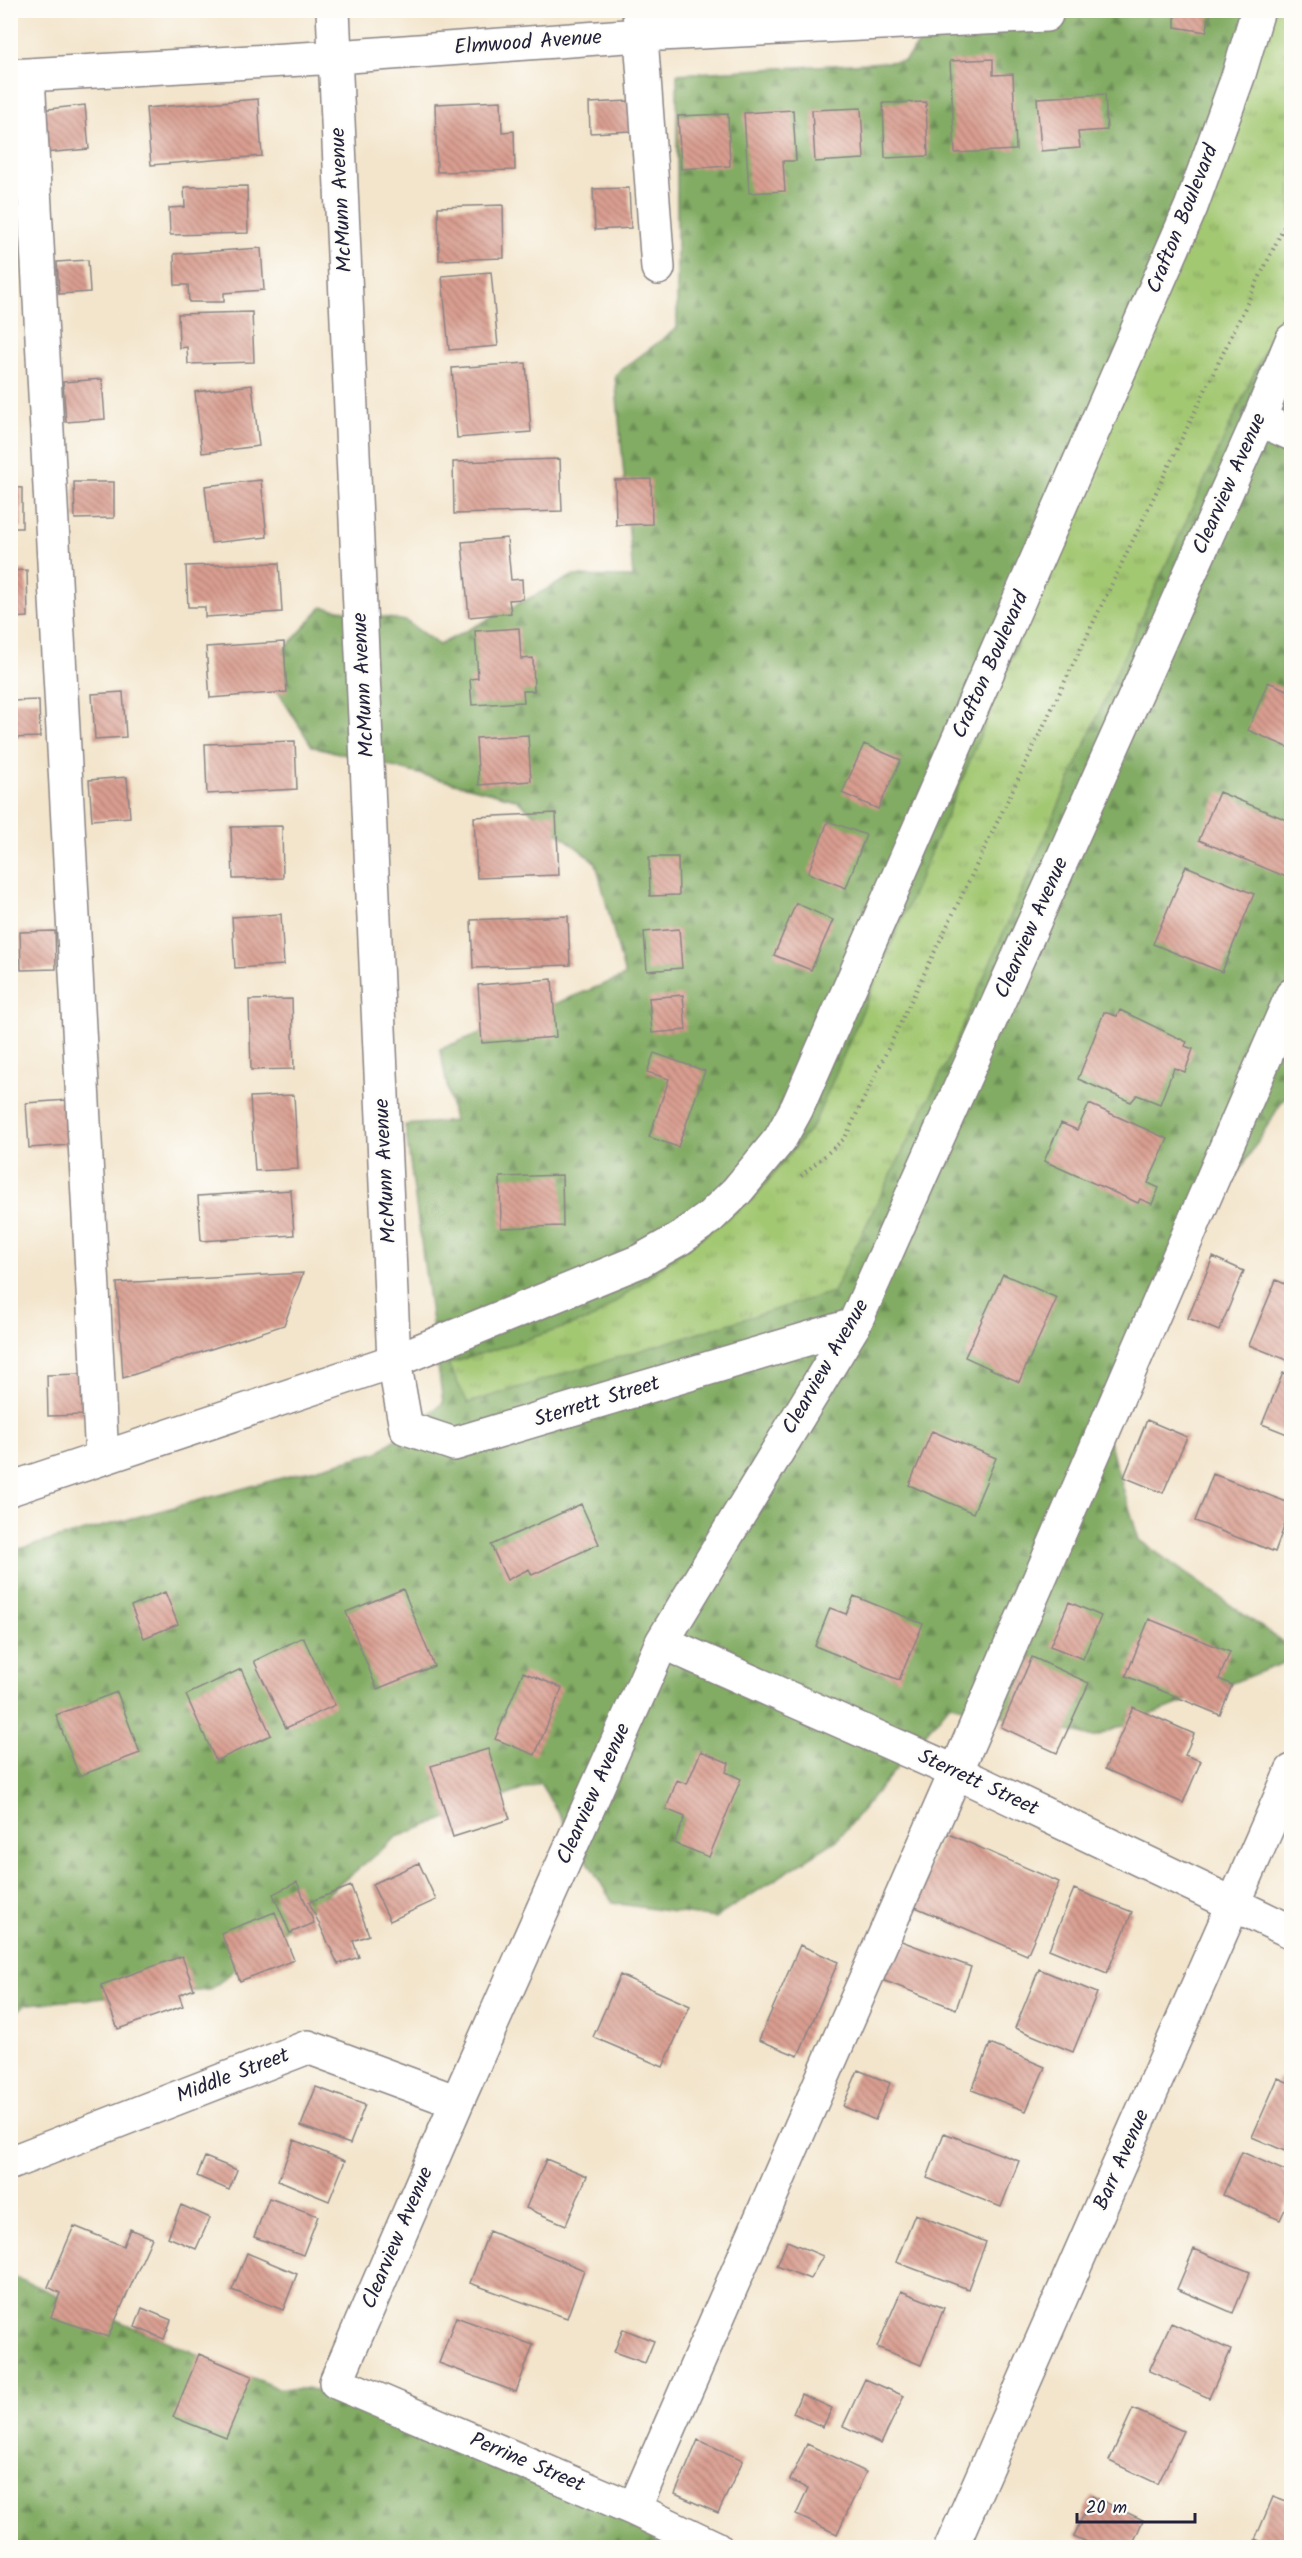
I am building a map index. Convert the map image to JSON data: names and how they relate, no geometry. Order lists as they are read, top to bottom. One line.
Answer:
{"streets":{"street":["Elmwood Avenue","McMunn Avenue","Crafton Boulevard","Clearview Avenue","Sterrett Street","Middle Street","Barr Avenue","Perrine Street"]},"crossings":[["Elmwood Avenue","McMunn Avenue"],["McMunn Avenue","Crafton Boulevard"],["McMunn Avenue","Sterrett Street"],["Crafton Boulevard","Sterrett Street"],["Clearview Avenue","Sterrett Street"],["Clearview Avenue","Middle Street"],["Clearview Avenue","Perrine Street"],["Sterrett Street","Barr Avenue"]],"scale_bar":"20 m"}
